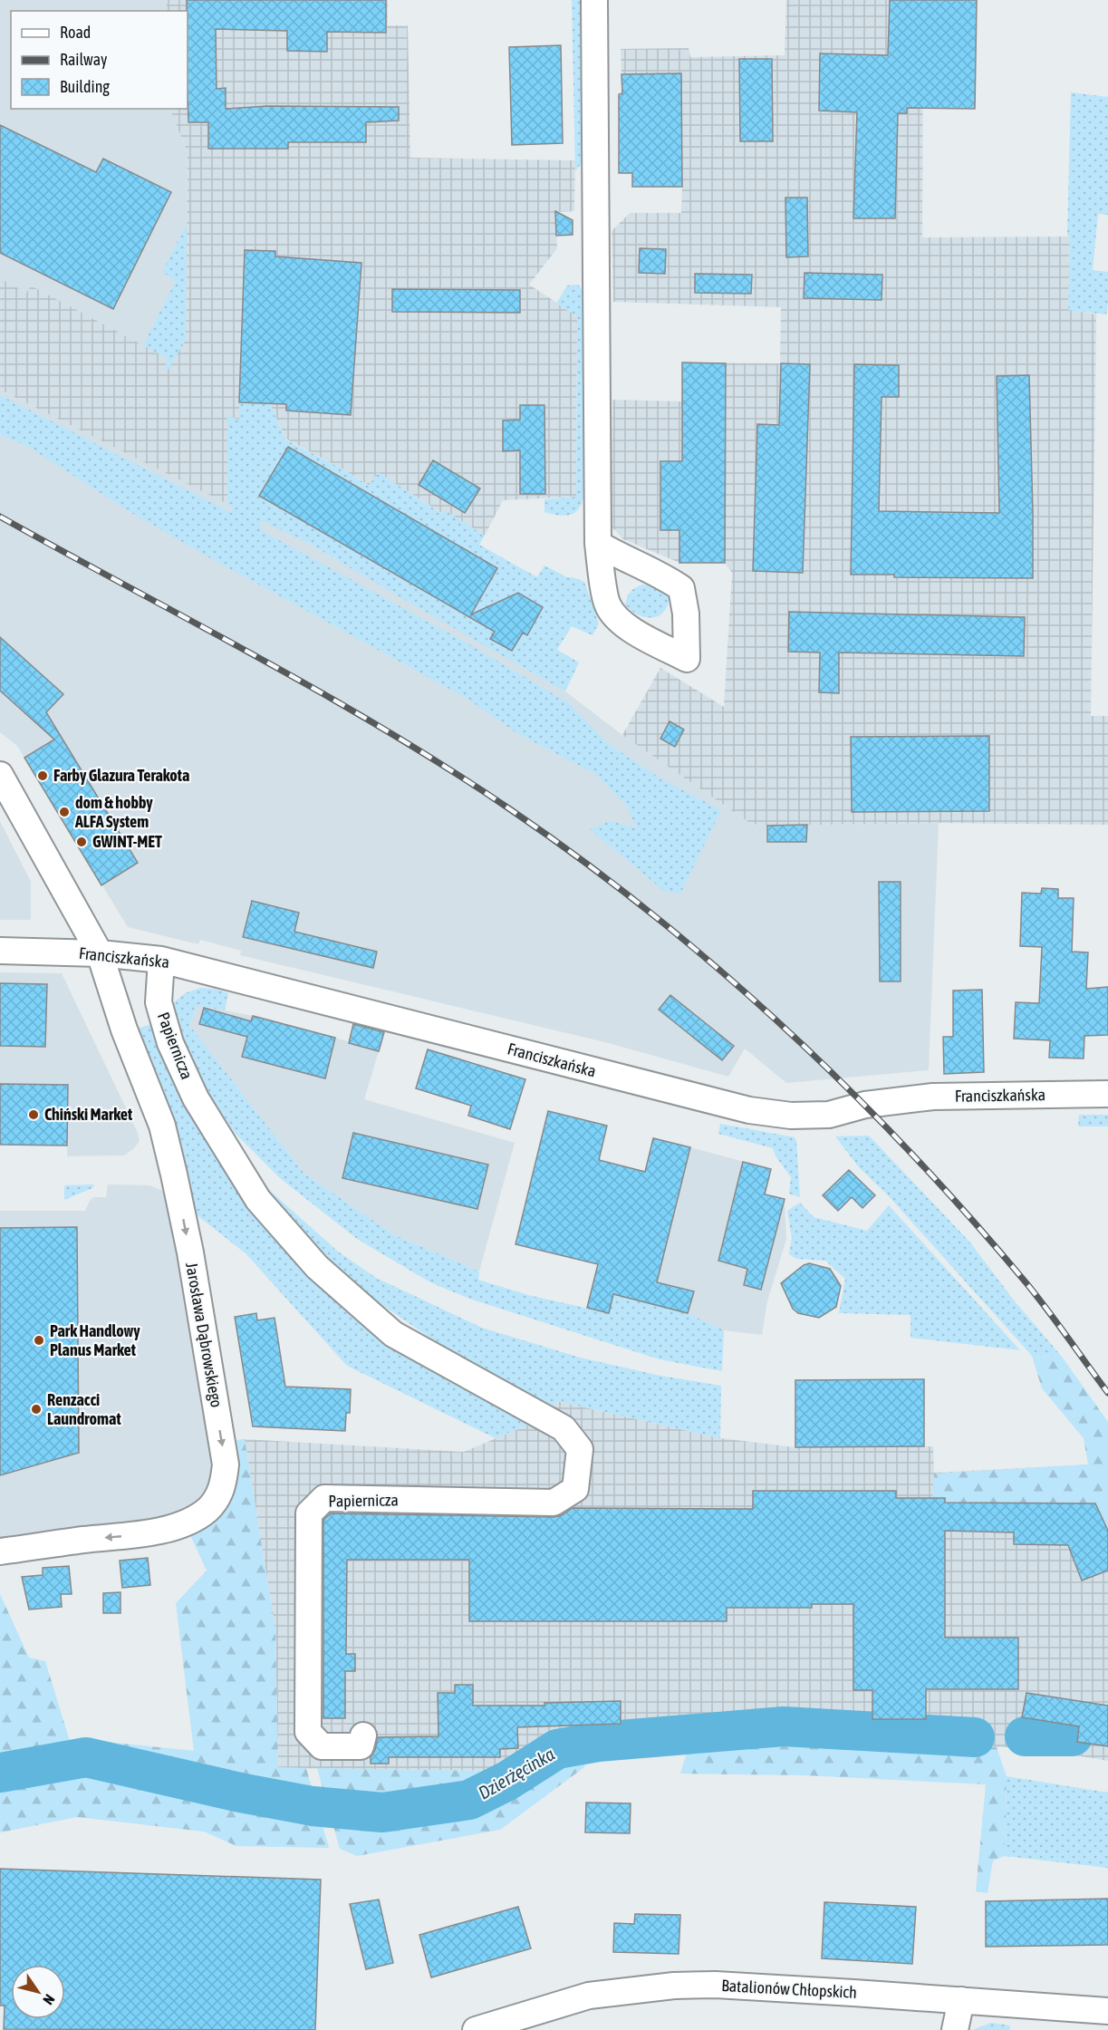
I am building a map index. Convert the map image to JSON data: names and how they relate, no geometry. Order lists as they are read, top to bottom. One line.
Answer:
{"streets":{"street":["Franciszkańska","Papiernicza","Jarosława Dąbrowskiego","Batalionów Chłopskich"]},"crossings":[["Franciszkańska","Papiernicza"],["Franciszkańska","Jarosława Dąbrowskiego"]],"water":["Dzierżęcinka"],"places":["Farby Glazura Terakota","dom & hobby ALFA System","GWINT-MET","Chiński Market","Park Handlowy Planus Market","Renzacci Laundromat"],"legend":["Road","Railway","Building"],"north":"bottom right"}
